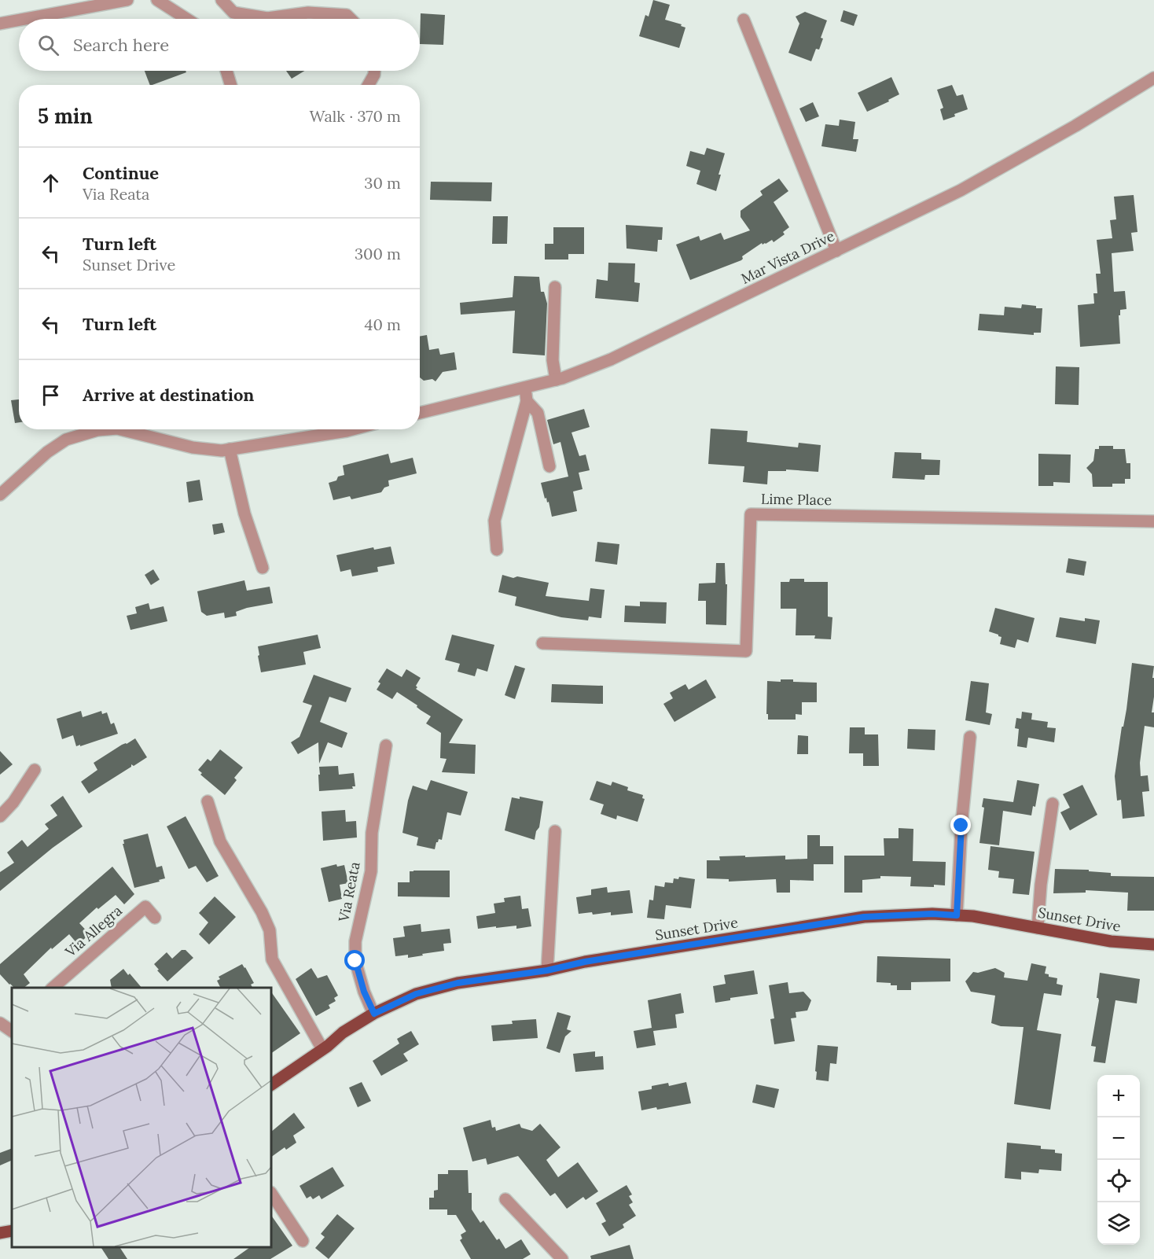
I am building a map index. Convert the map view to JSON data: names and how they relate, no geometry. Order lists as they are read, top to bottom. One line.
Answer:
{"streets":{"main road":["Sunset Drive"],"street":["Mar Vista Drive","Lime Place","Via Reata","Via Allegra"]},"crossings":[["Via Reata","Sunset Drive"]],"page":{"search":"Search here","heading":["5 min","Walk · 370 m"],"list":[["Continue","Via Reata","30 m"],["Turn left","Sunset Drive","300 m"],["Turn left","40 m"],"Arrive at destination"],"map_buttons":["+","−"]}}
